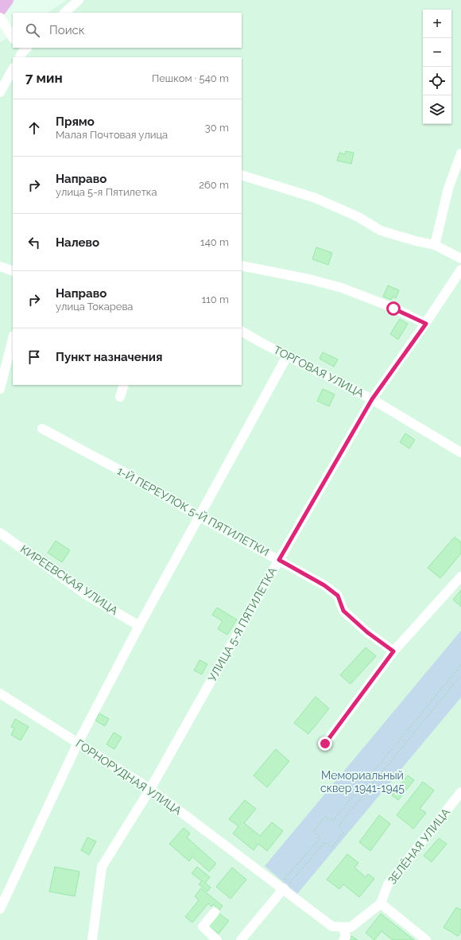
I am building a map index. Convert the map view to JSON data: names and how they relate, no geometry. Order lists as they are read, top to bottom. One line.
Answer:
{"streets":{"street":["ТОРГОВАЯ УЛИЦА","1-Й ПЕРЕУЛОК 5-Й ПЯТИЛЕТКИ","КИРЕЕВСКАЯ УЛИЦА","УЛИЦА 5-Я ПЯТИЛЕТКА","ГОРНОРУДНАЯ УЛИЦА","ЗЕЛЁНАЯ УЛИЦА"]},"crossings":[["ТОРГОВАЯ УЛИЦА","УЛИЦА 5-Я ПЯТИЛЕТКА"],["1-Й ПЕРЕУЛОК 5-Й ПЯТИЛЕТКИ","УЛИЦА 5-Я ПЯТИЛЕТКА"],["УЛИЦА 5-Я ПЯТИЛЕТКА","ГОРНОРУДНАЯ УЛИЦА"]],"parks":["Мемориальный сквер 1941-1945"],"page":{"map_buttons":["+","−"],"search":"Поиск","heading":["7 мин","Пешком · 540 m"],"list":[["Прямо","Малая Почтовая улица","30 m"],["Направо","улица 5-я Пятилетка","260 m"],["Налево","140 m"],["Направо","улица Токарева","110 m"],"Пункт назначения"]}}
